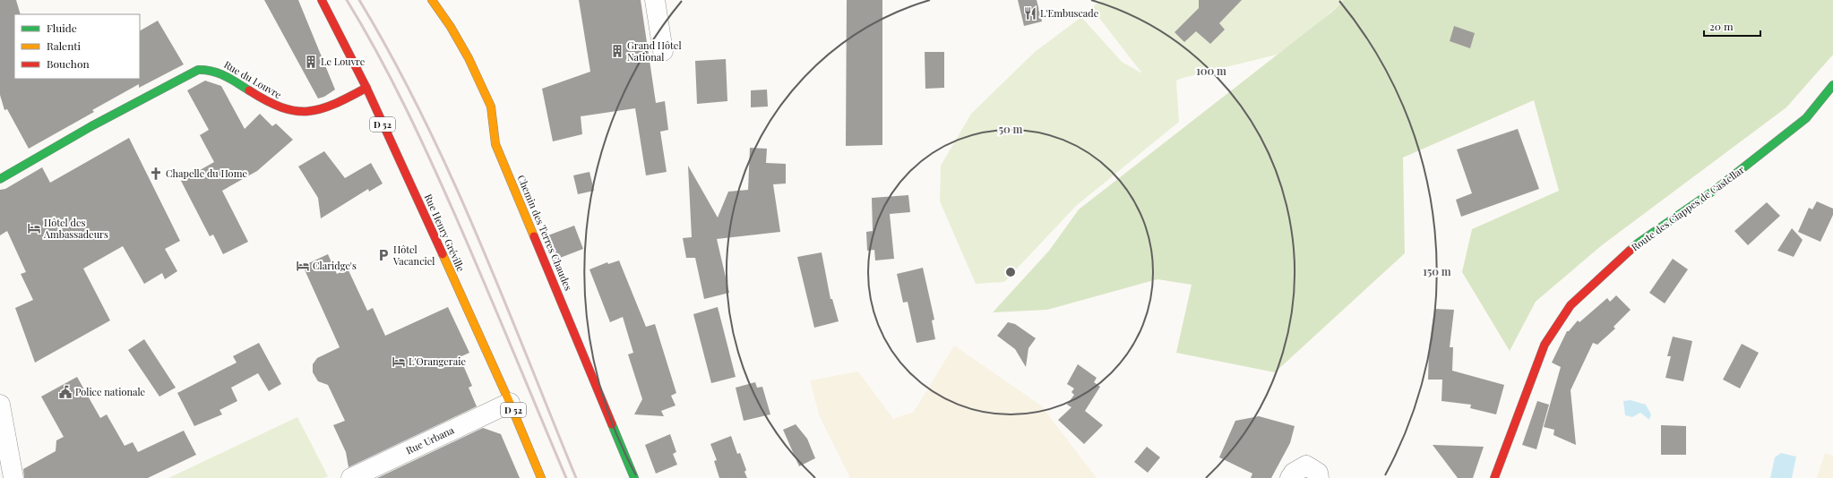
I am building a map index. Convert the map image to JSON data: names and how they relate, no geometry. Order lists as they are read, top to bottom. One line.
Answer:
{"streets":{"street":["Rue du Louvre","D 52","Route des Ciappes de Castellar","Rue Henry Gréville","Chemin des Terres Chaudes","Rue Urbana"]},"crossings":[["Rue du Louvre","Rue Henry Gréville"],["Rue Henry Gréville","Rue Urbana"]],"places":{"restaurant":["L'Embuscade"],"building":["Grand Hôtel National","Le Louvre"],"church":["Chapelle du Home"],"hotel":["Hôtel des Ambassadeurs","Claridge's","L'Orangeraie"],"parking":["Hôtel Vacanciel"],"public building":["Police nationale"]},"legend":["Fluide","Ralenti","Bouchon"],"scale_bar":"20 m","rings":["100 m","50 m","150 m"]}
